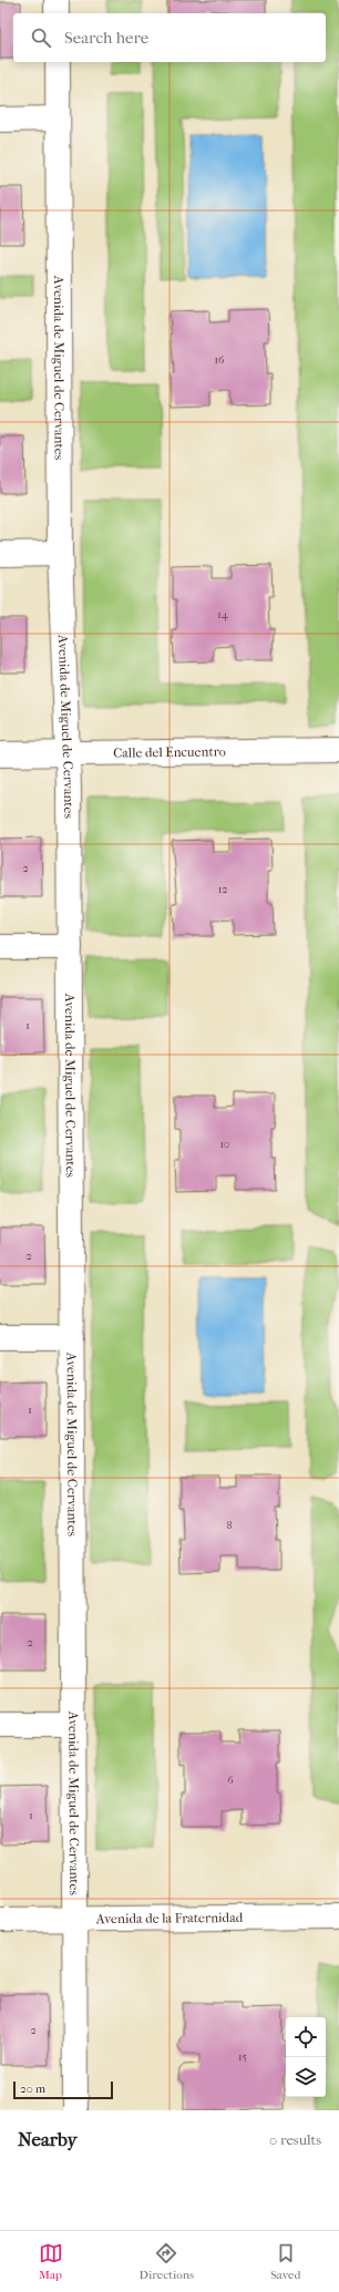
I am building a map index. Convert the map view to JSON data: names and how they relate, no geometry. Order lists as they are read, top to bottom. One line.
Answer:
{"streets":{"street":["Avenida de Miguel de Cervantes","Calle del Encuentro","Avenida de la Fraternidad"]},"crossings":[["Avenida de Miguel de Cervantes","Calle del Encuentro"],["Avenida de Miguel de Cervantes","Avenida de la Fraternidad"]],"house_numbers":["16","14","2","12","1","10","2","1","8","2","6","1","2","15"],"scale_bar":"20 m","page":{"search":"Search here","scale":"20 m","heading":["Nearby","0 results"],"nav":["Map","Directions","Saved"]}}
